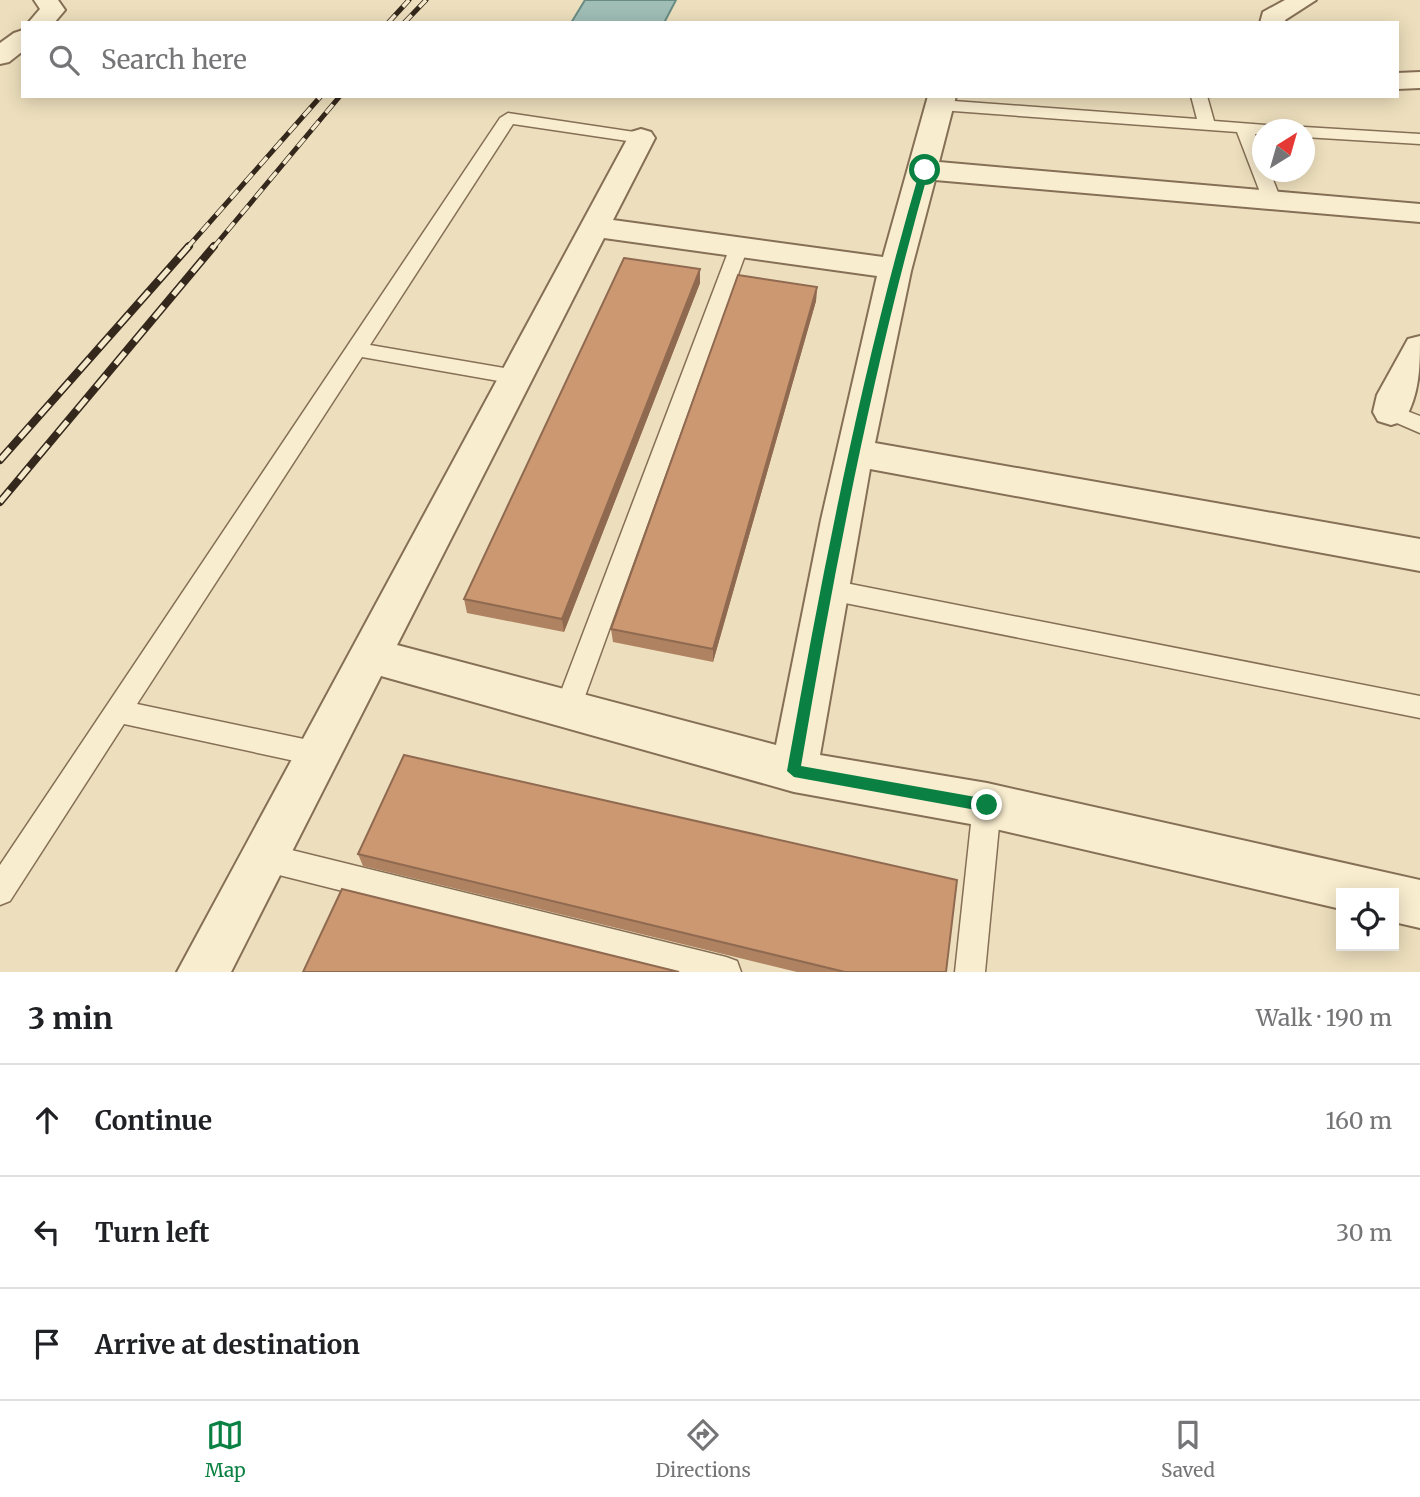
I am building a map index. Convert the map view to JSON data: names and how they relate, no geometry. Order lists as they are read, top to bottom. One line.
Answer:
{"north":"top right","page":{"search":"Search here","heading":["3 min","Walk · 190 m"],"list":[["Continue","160 m"],["Turn left","30 m"],"Arrive at destination"],"nav":["Map","Directions","Saved"]}}
